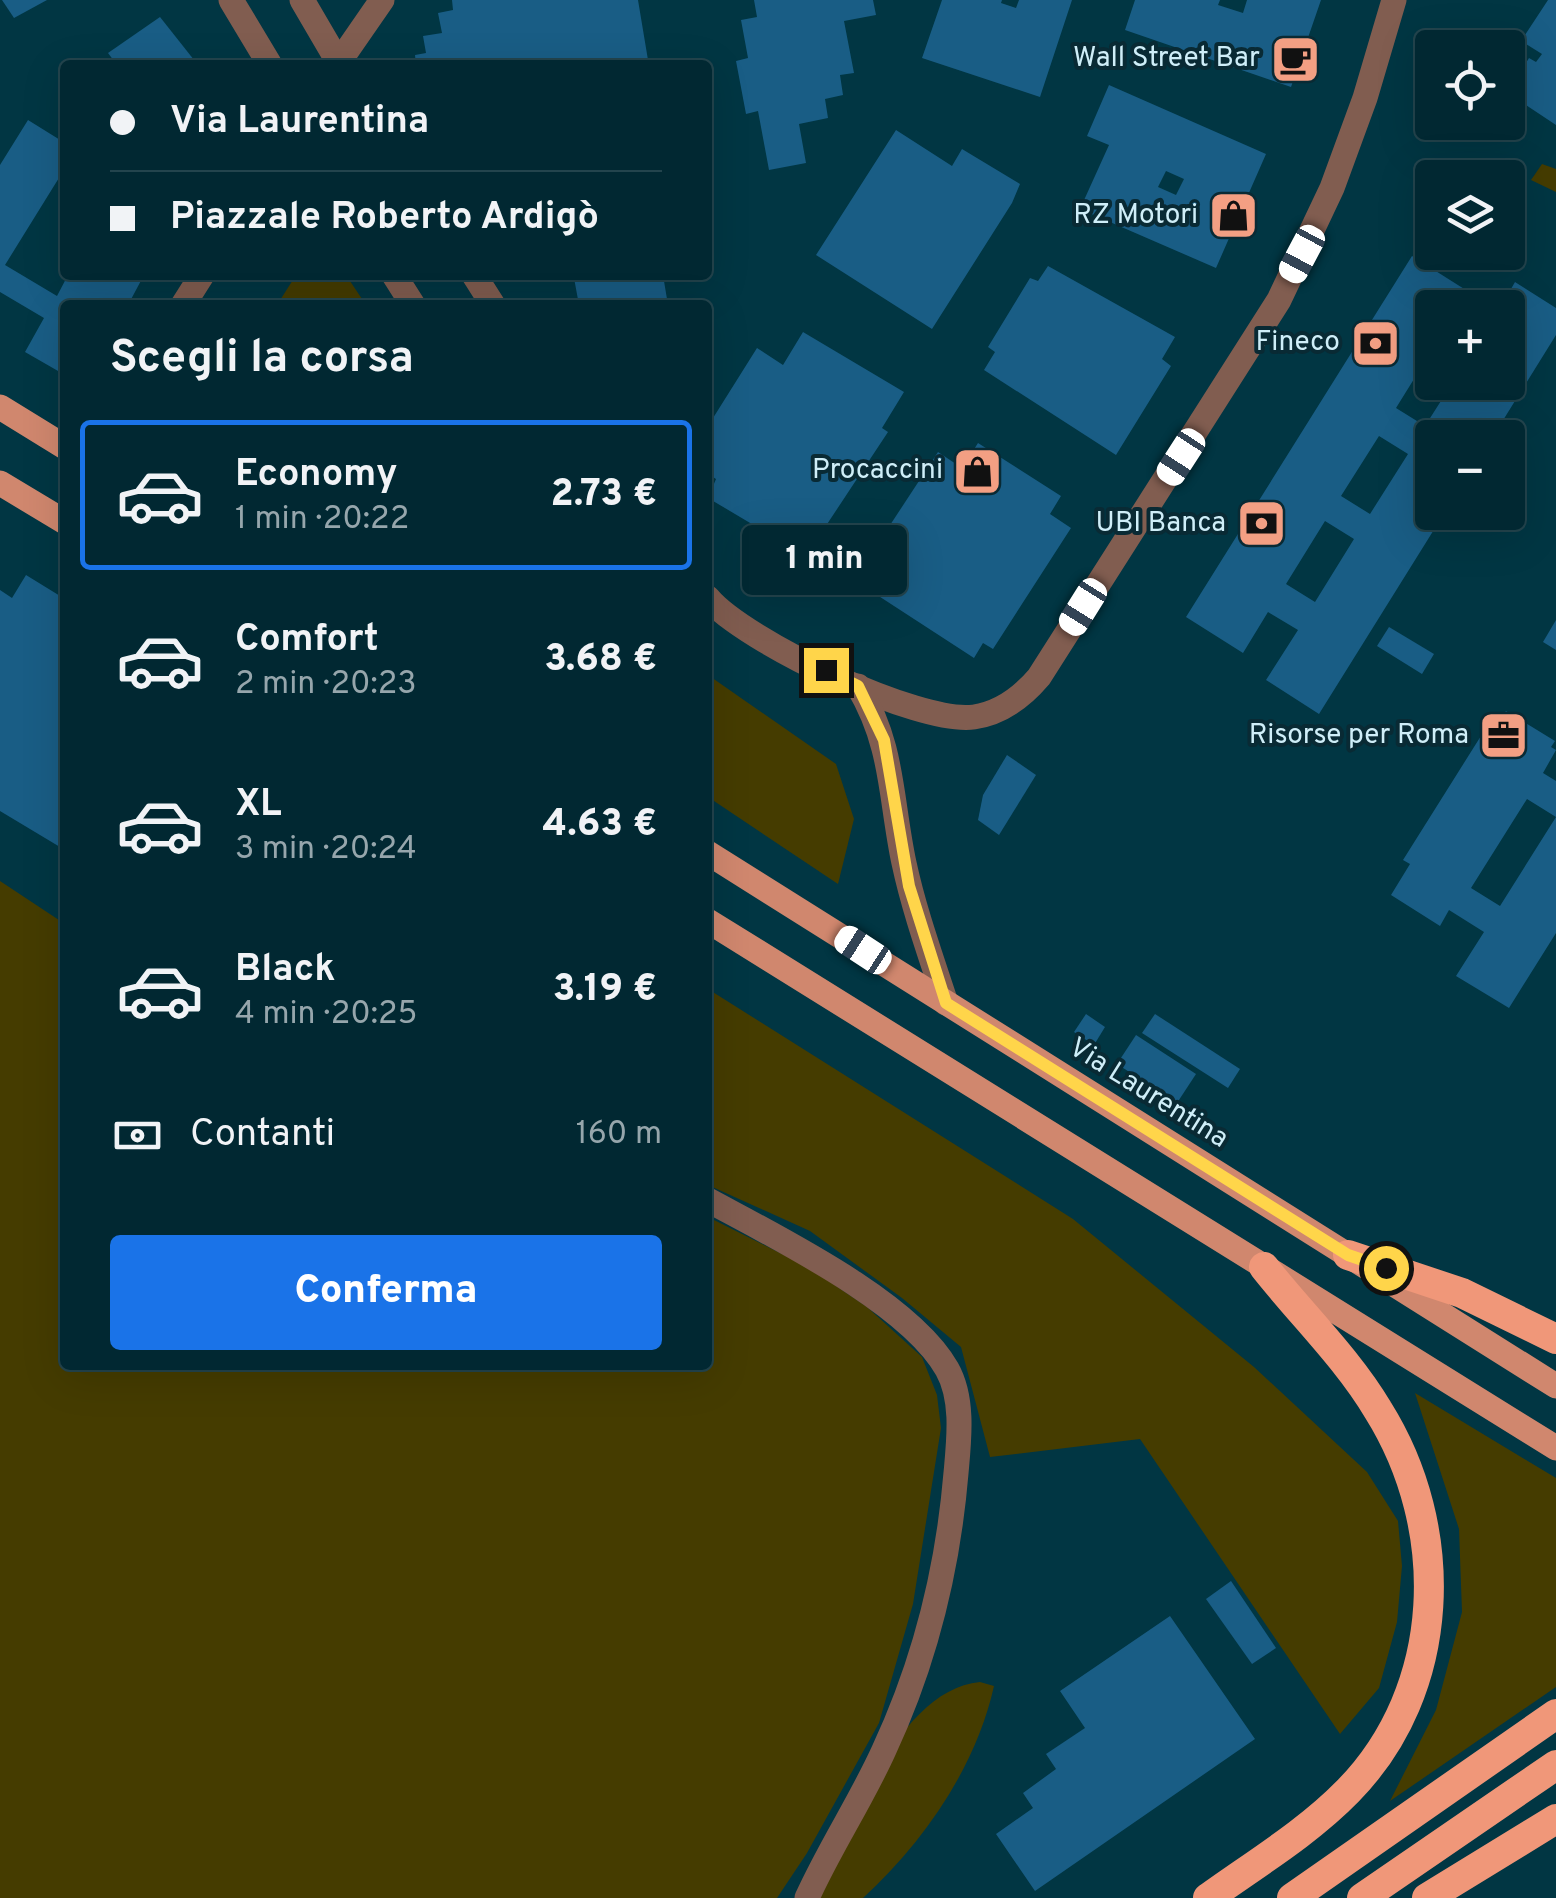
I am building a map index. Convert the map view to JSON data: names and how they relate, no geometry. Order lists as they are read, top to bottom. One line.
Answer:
{"streets":{"main road":["Via Laurentina"]},"places":{"cafe":["Wall Street Bar"],"shop":["RZ Motori","Procaccini"],"bank":["Fineco","UBI Banca"],"office":["Risorse per Roma"]},"page":{"map_buttons":["+","−"],"banner":["Via Laurentina","Piazzale Roberto Ardigò"],"heading":"Scegli la corsa","list":[{"name":"Economy","note":"1 min · 20:22","value":"2.73 €"},{"name":"Comfort","note":"2 min · 20:23","value":"3.68 €"},{"name":"XL","note":"3 min · 20:24","value":"4.63 €"},{"name":"Black","note":"4 min · 20:25","value":"3.19 €"}],"bubble":"1 min","pay":["Contanti","160 m"],"buttons":"Conferma"}}
